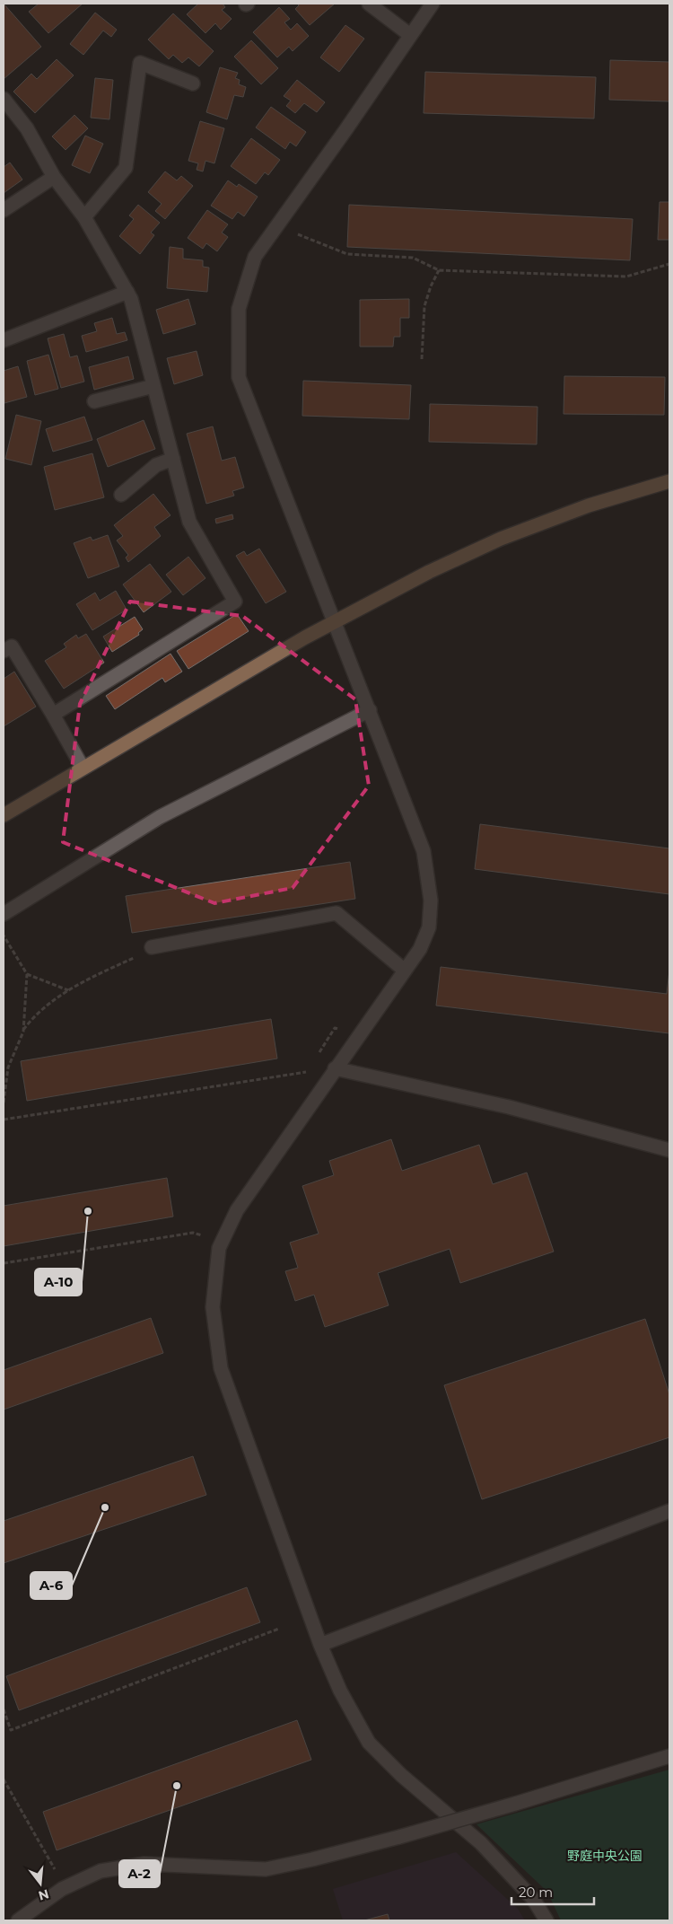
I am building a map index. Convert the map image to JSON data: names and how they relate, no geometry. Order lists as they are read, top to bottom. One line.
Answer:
{"parks":["野庭中央公園"],"places":["A-10","A-6","A-2"],"scale_bar":"20 m","north":"bottom"}
